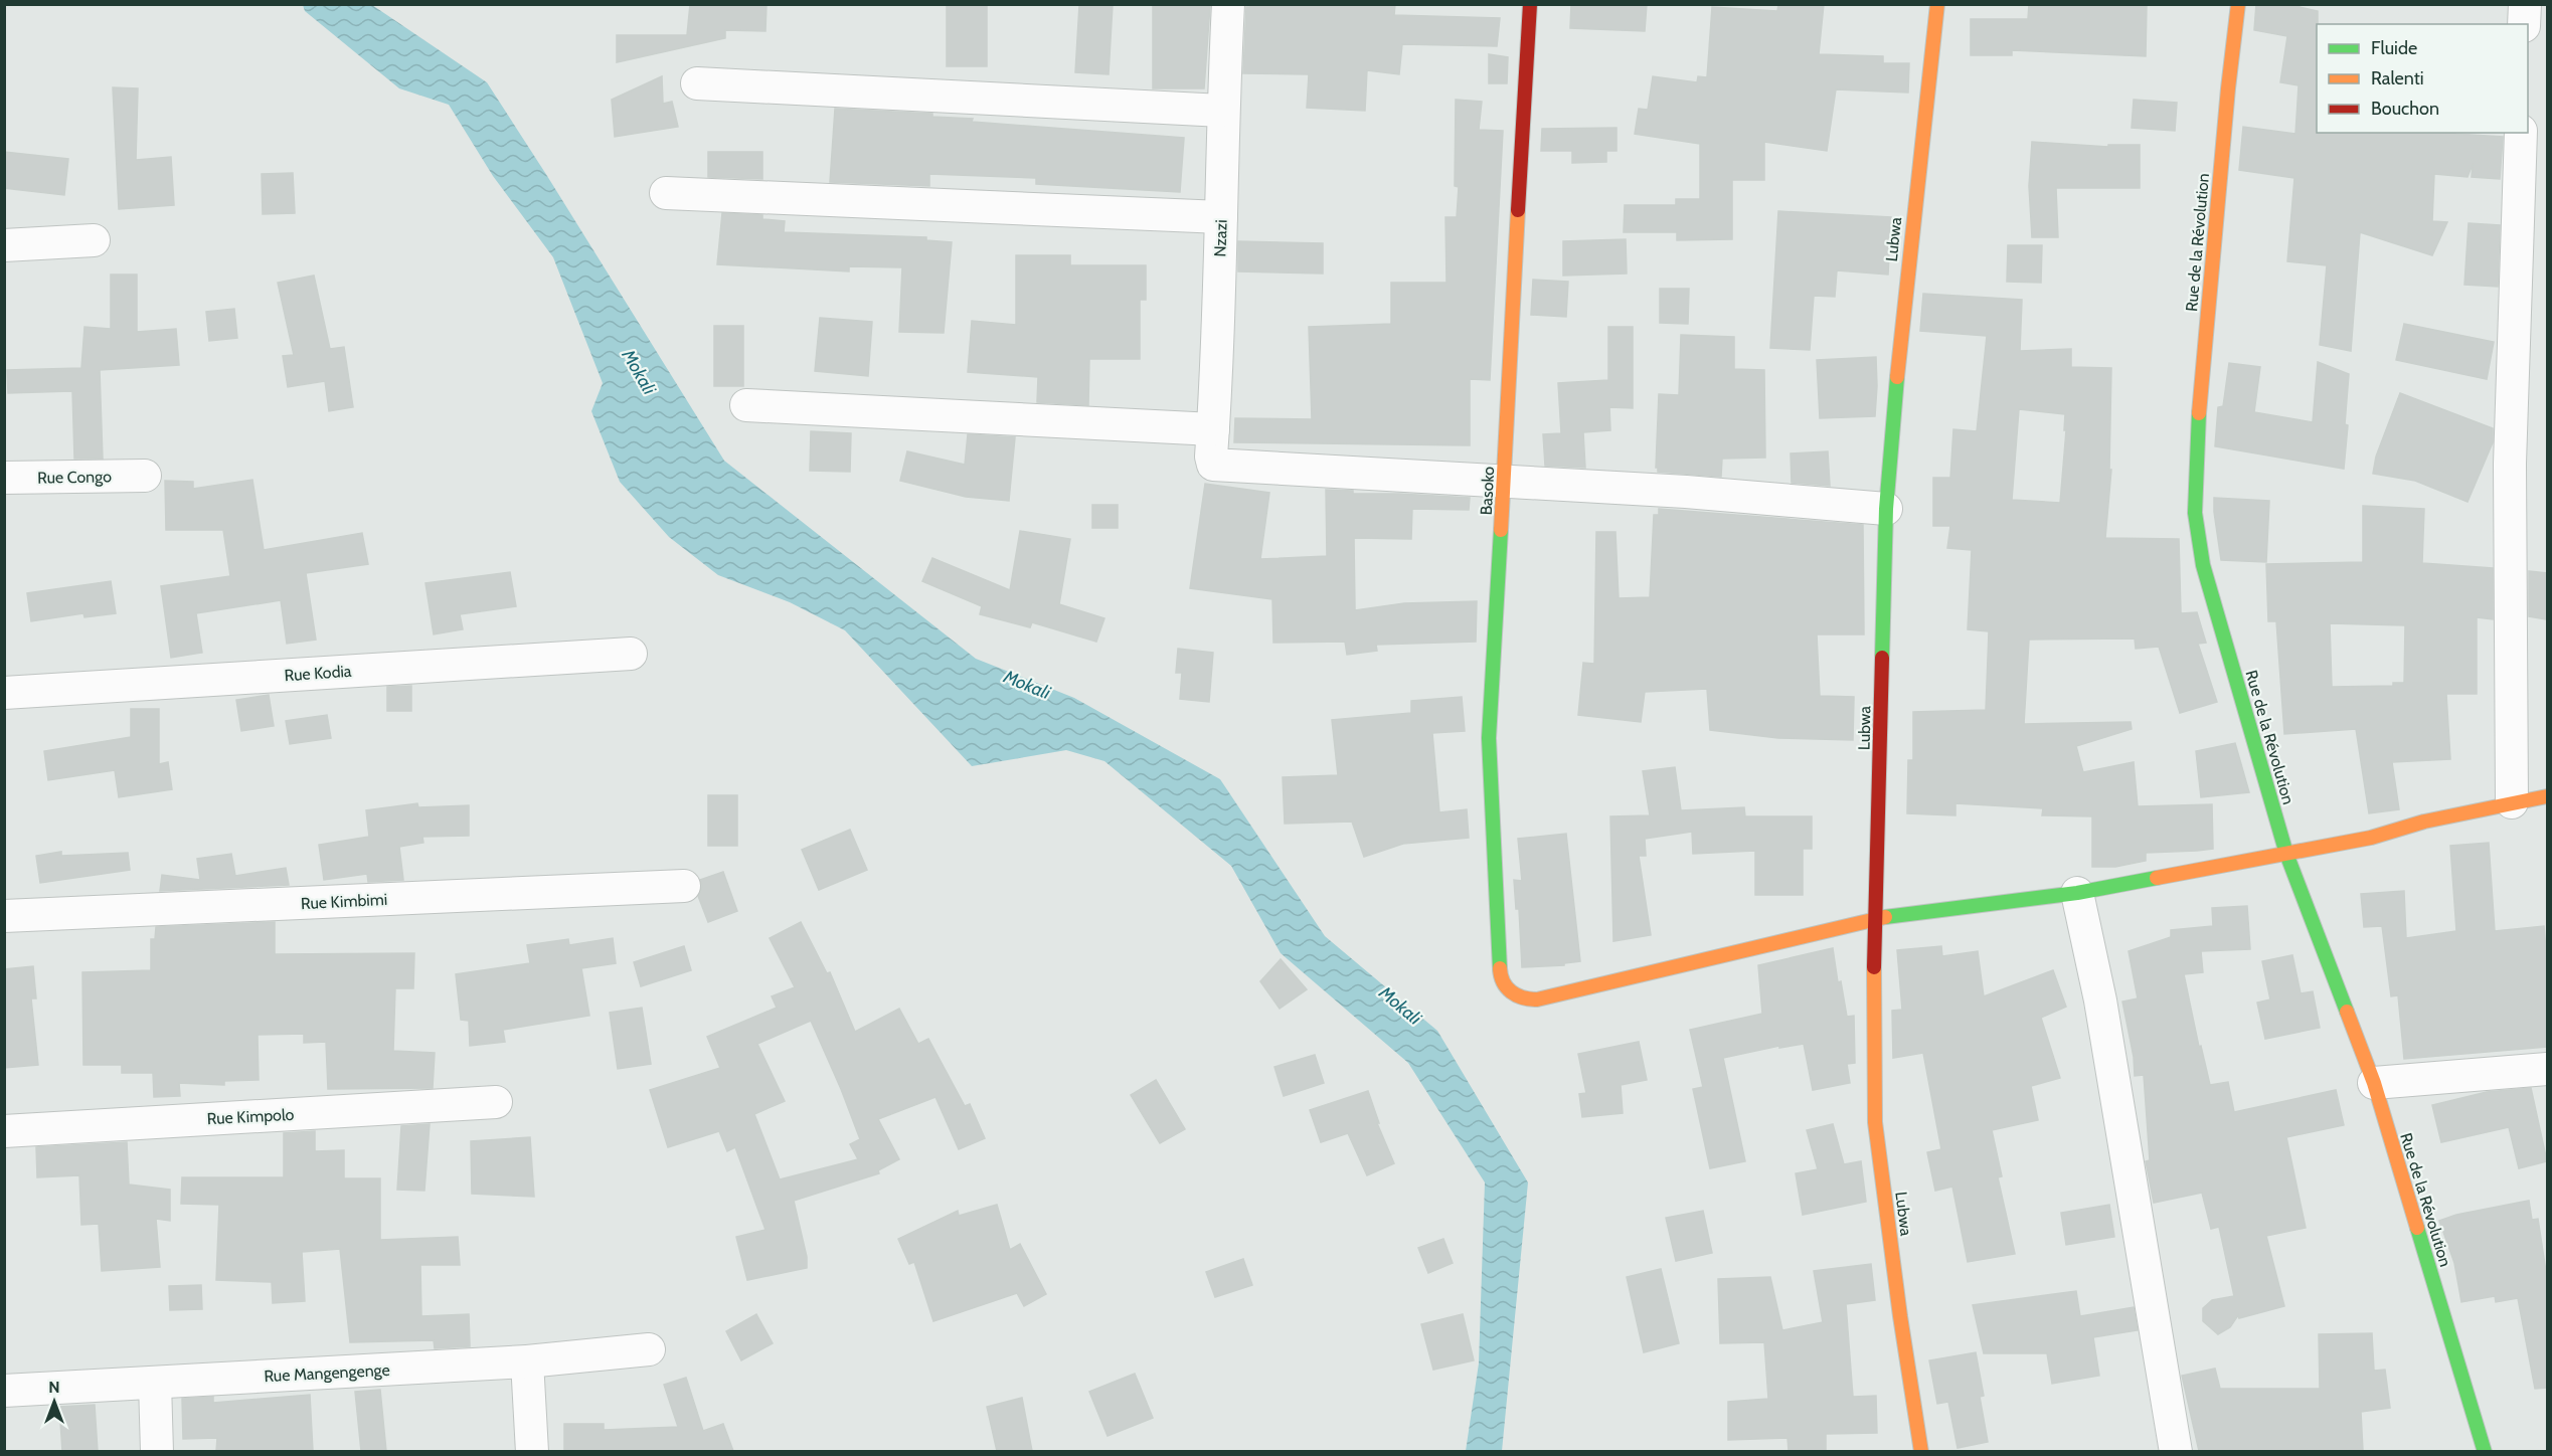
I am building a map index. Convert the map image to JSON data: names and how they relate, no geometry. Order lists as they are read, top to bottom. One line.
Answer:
{"streets":{"street":["Nzazi","Lubwa","Rue de la Révolution","Rue Congo","Basoko","Rue Kodia","Rue Kimbimi","Rue Kimpolo","Rue Mangengenge"]},"crossings":[["Nzazi","Basoko"],["Lubwa","Basoko"]],"water":["Mokali"],"legend":["Fluide","Ralenti","Bouchon"],"north":"top"}
